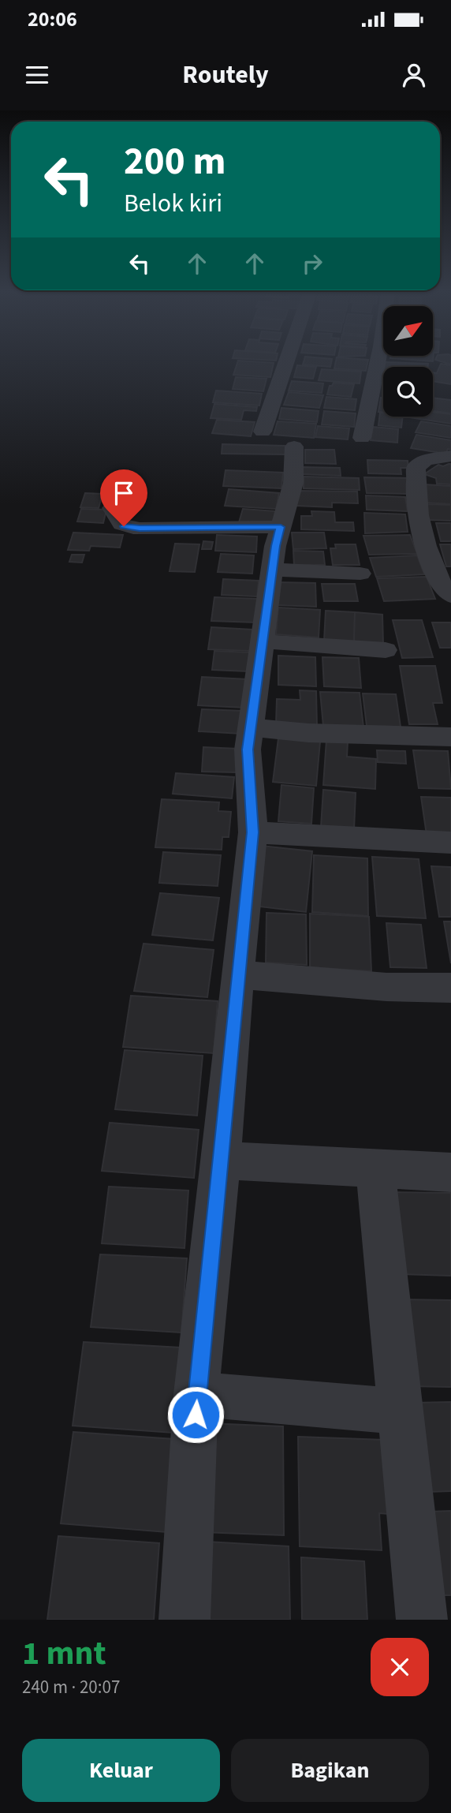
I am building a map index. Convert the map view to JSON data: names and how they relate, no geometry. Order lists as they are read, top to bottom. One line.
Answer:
{"north":"top right","page":{"status":"20:06","header":"Routely","turn":["200 m","Belok kiri"],"heading":["1 mnt","240 m · 20:07"],"buttons":["Keluar","Bagikan"]}}
